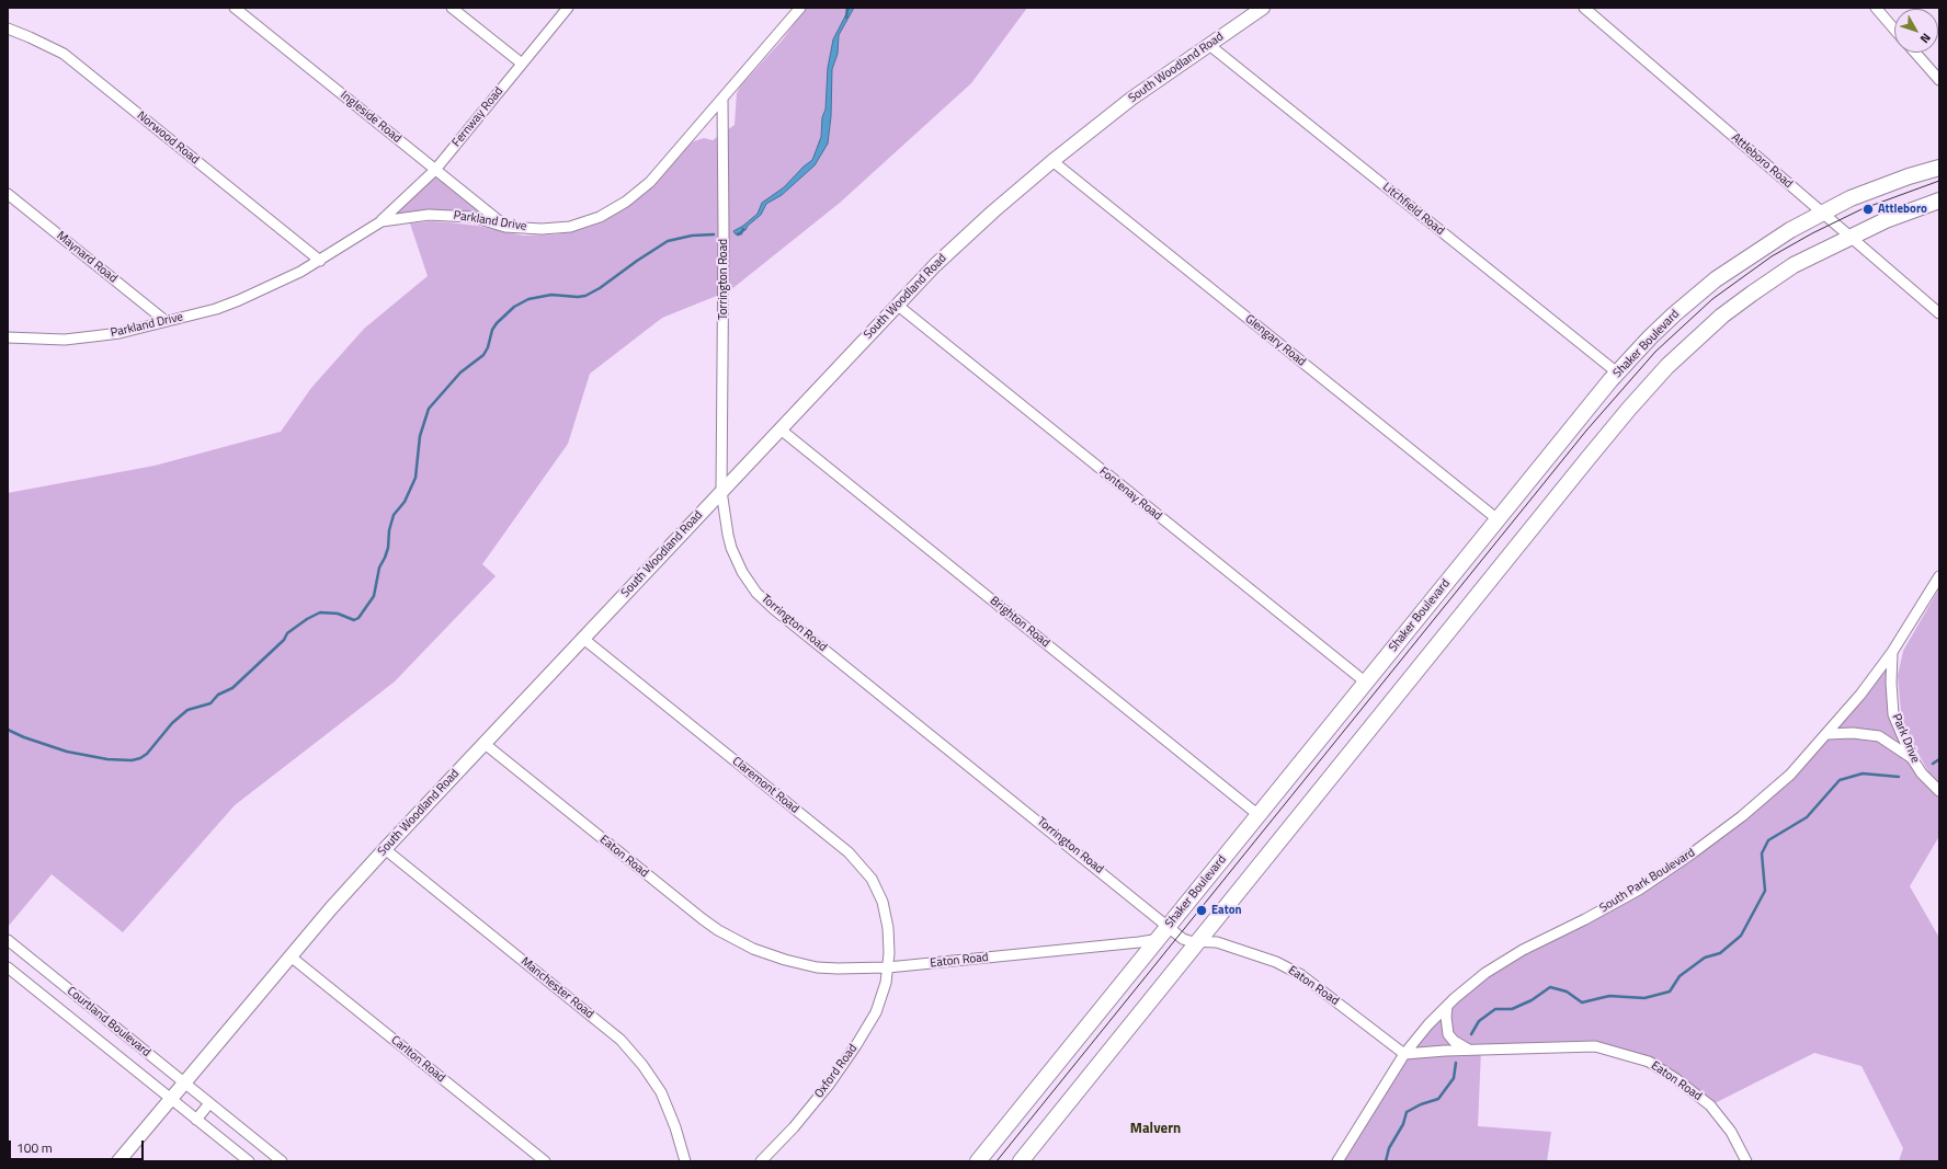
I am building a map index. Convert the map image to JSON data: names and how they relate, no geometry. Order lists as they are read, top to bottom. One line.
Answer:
{"streets":{"main road":["Shaker Boulevard"],"street":["South Woodland Road","Ingleside Road","Fernway Road","Norwood Road","Attleboro Road","Litchfield Road","Parkland Drive","Maynard Road","Torrington Road","Glengary Road","Fontenay Road","Brighton Road","Park Drive","Claremont Road","Eaton Road","South Park Boulevard","Manchester Road","Courtland Boulevard","Carlton Road","Oxford Road"]},"crossings":[["South Woodland Road","Litchfield Road"],["South Woodland Road","Torrington Road"],["South Woodland Road","Glengary Road"],["South Woodland Road","Fontenay Road"],["South Woodland Road","Brighton Road"],["South Woodland Road","Claremont Road"],["South Woodland Road","Eaton Road"],["South Woodland Road","Manchester Road"],["South Woodland Road","Courtland Boulevard"],["South Woodland Road","Carlton Road"],["Ingleside Road","Fernway Road"],["Ingleside Road","Parkland Drive"],["Fernway Road","Parkland Drive"],["Norwood Road","Parkland Drive"],["Attleboro Road","Shaker Boulevard"],["Litchfield Road","Shaker Boulevard"],["Parkland Drive","Maynard Road"],["Parkland Drive","Torrington Road"],["Torrington Road","Shaker Boulevard"],["Torrington Road","Eaton Road"],["Glengary Road","Shaker Boulevard"],["Shaker Boulevard","Fontenay Road"],["Shaker Boulevard","Brighton Road"],["Shaker Boulevard","Eaton Road"],["Park Drive","South Park Boulevard"],["Claremont Road","Eaton Road"],["Claremont Road","Oxford Road"],["Eaton Road","South Park Boulevard"],["Eaton Road","Oxford Road"]],"districts":["Malvern"],"places":["Attleboro","Eaton"],"scale_bar":"100 m","north":"bottom right"}
